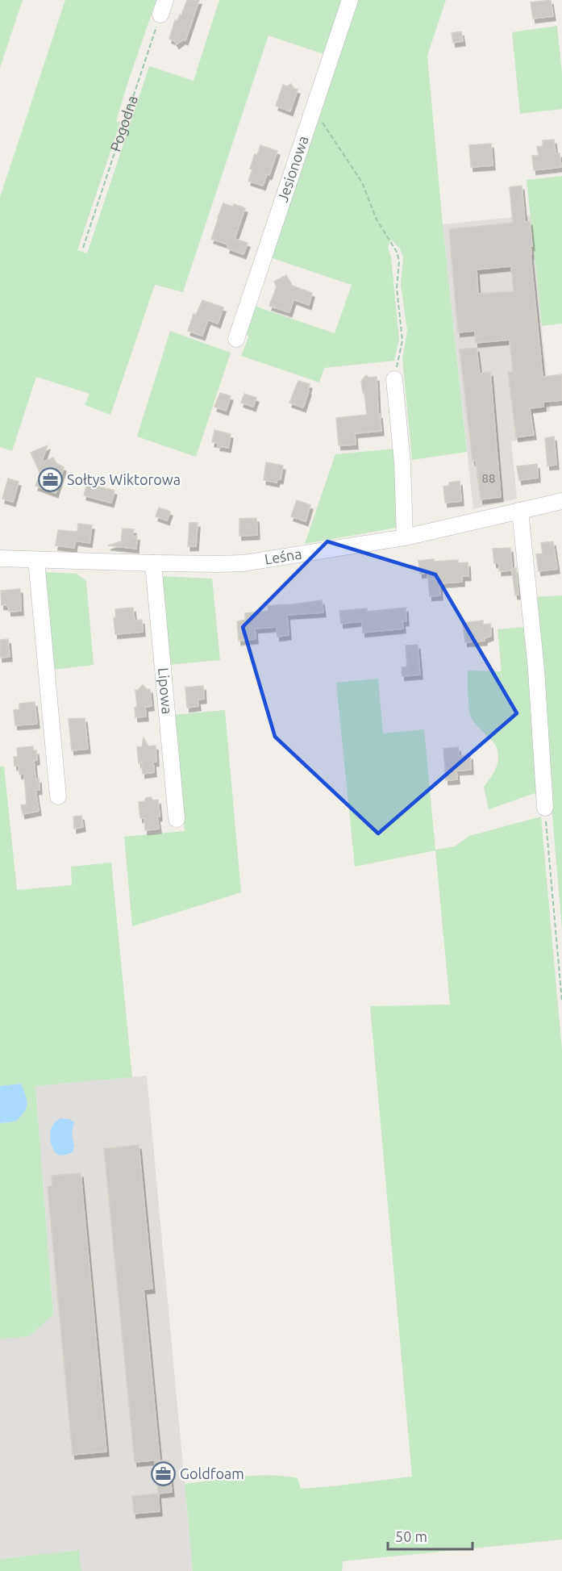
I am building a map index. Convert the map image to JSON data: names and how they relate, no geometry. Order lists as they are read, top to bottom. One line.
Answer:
{"streets":{"street":["Jesionowa","Leśna","Lipowa"],"path":["Pogodna"]},"crossings":[["Leśna","Lipowa"]],"places":{"office":["Sołtys Wiktorowa","Goldfoam"]},"house_numbers":["88"],"scale_bar":"50 m"}
